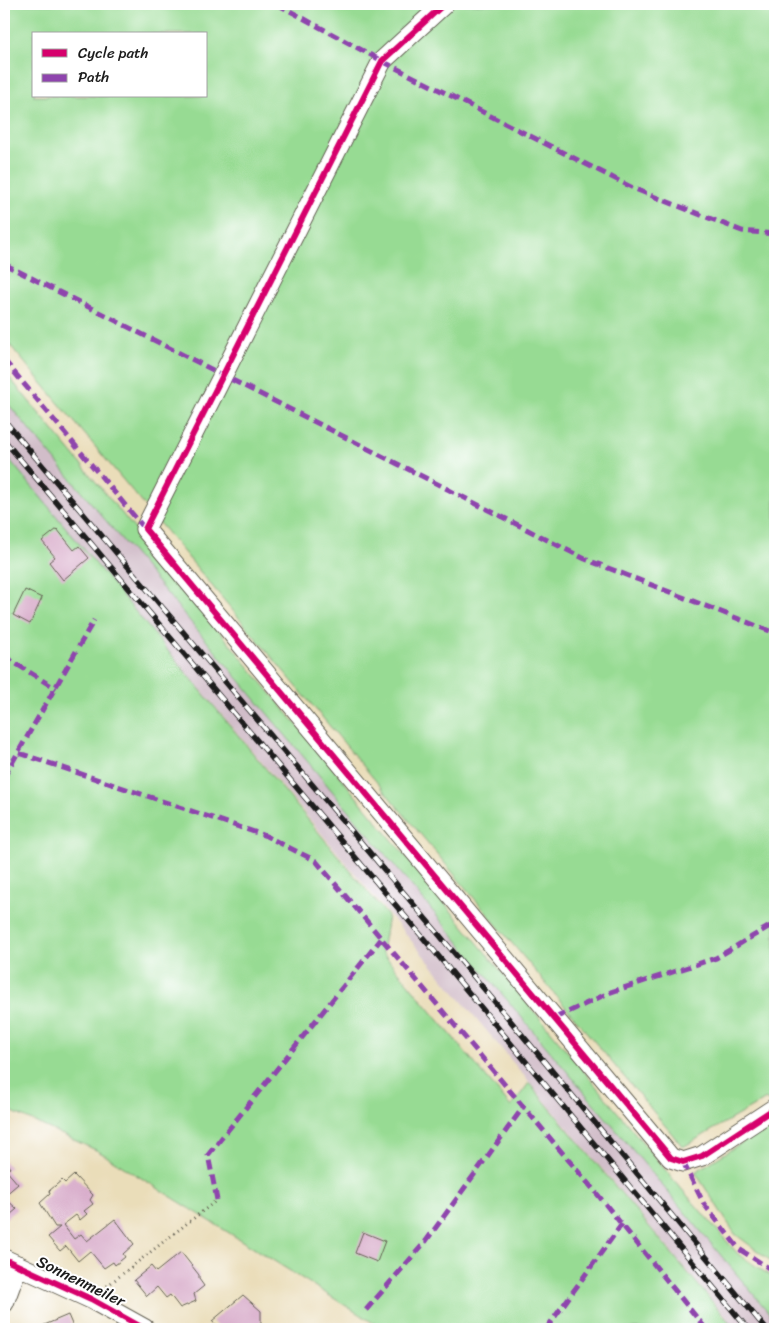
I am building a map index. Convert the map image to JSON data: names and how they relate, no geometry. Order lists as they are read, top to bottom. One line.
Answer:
{"streets":{"street":["Sonnenmeiler"]},"legend":["Cycle path","Path"]}
